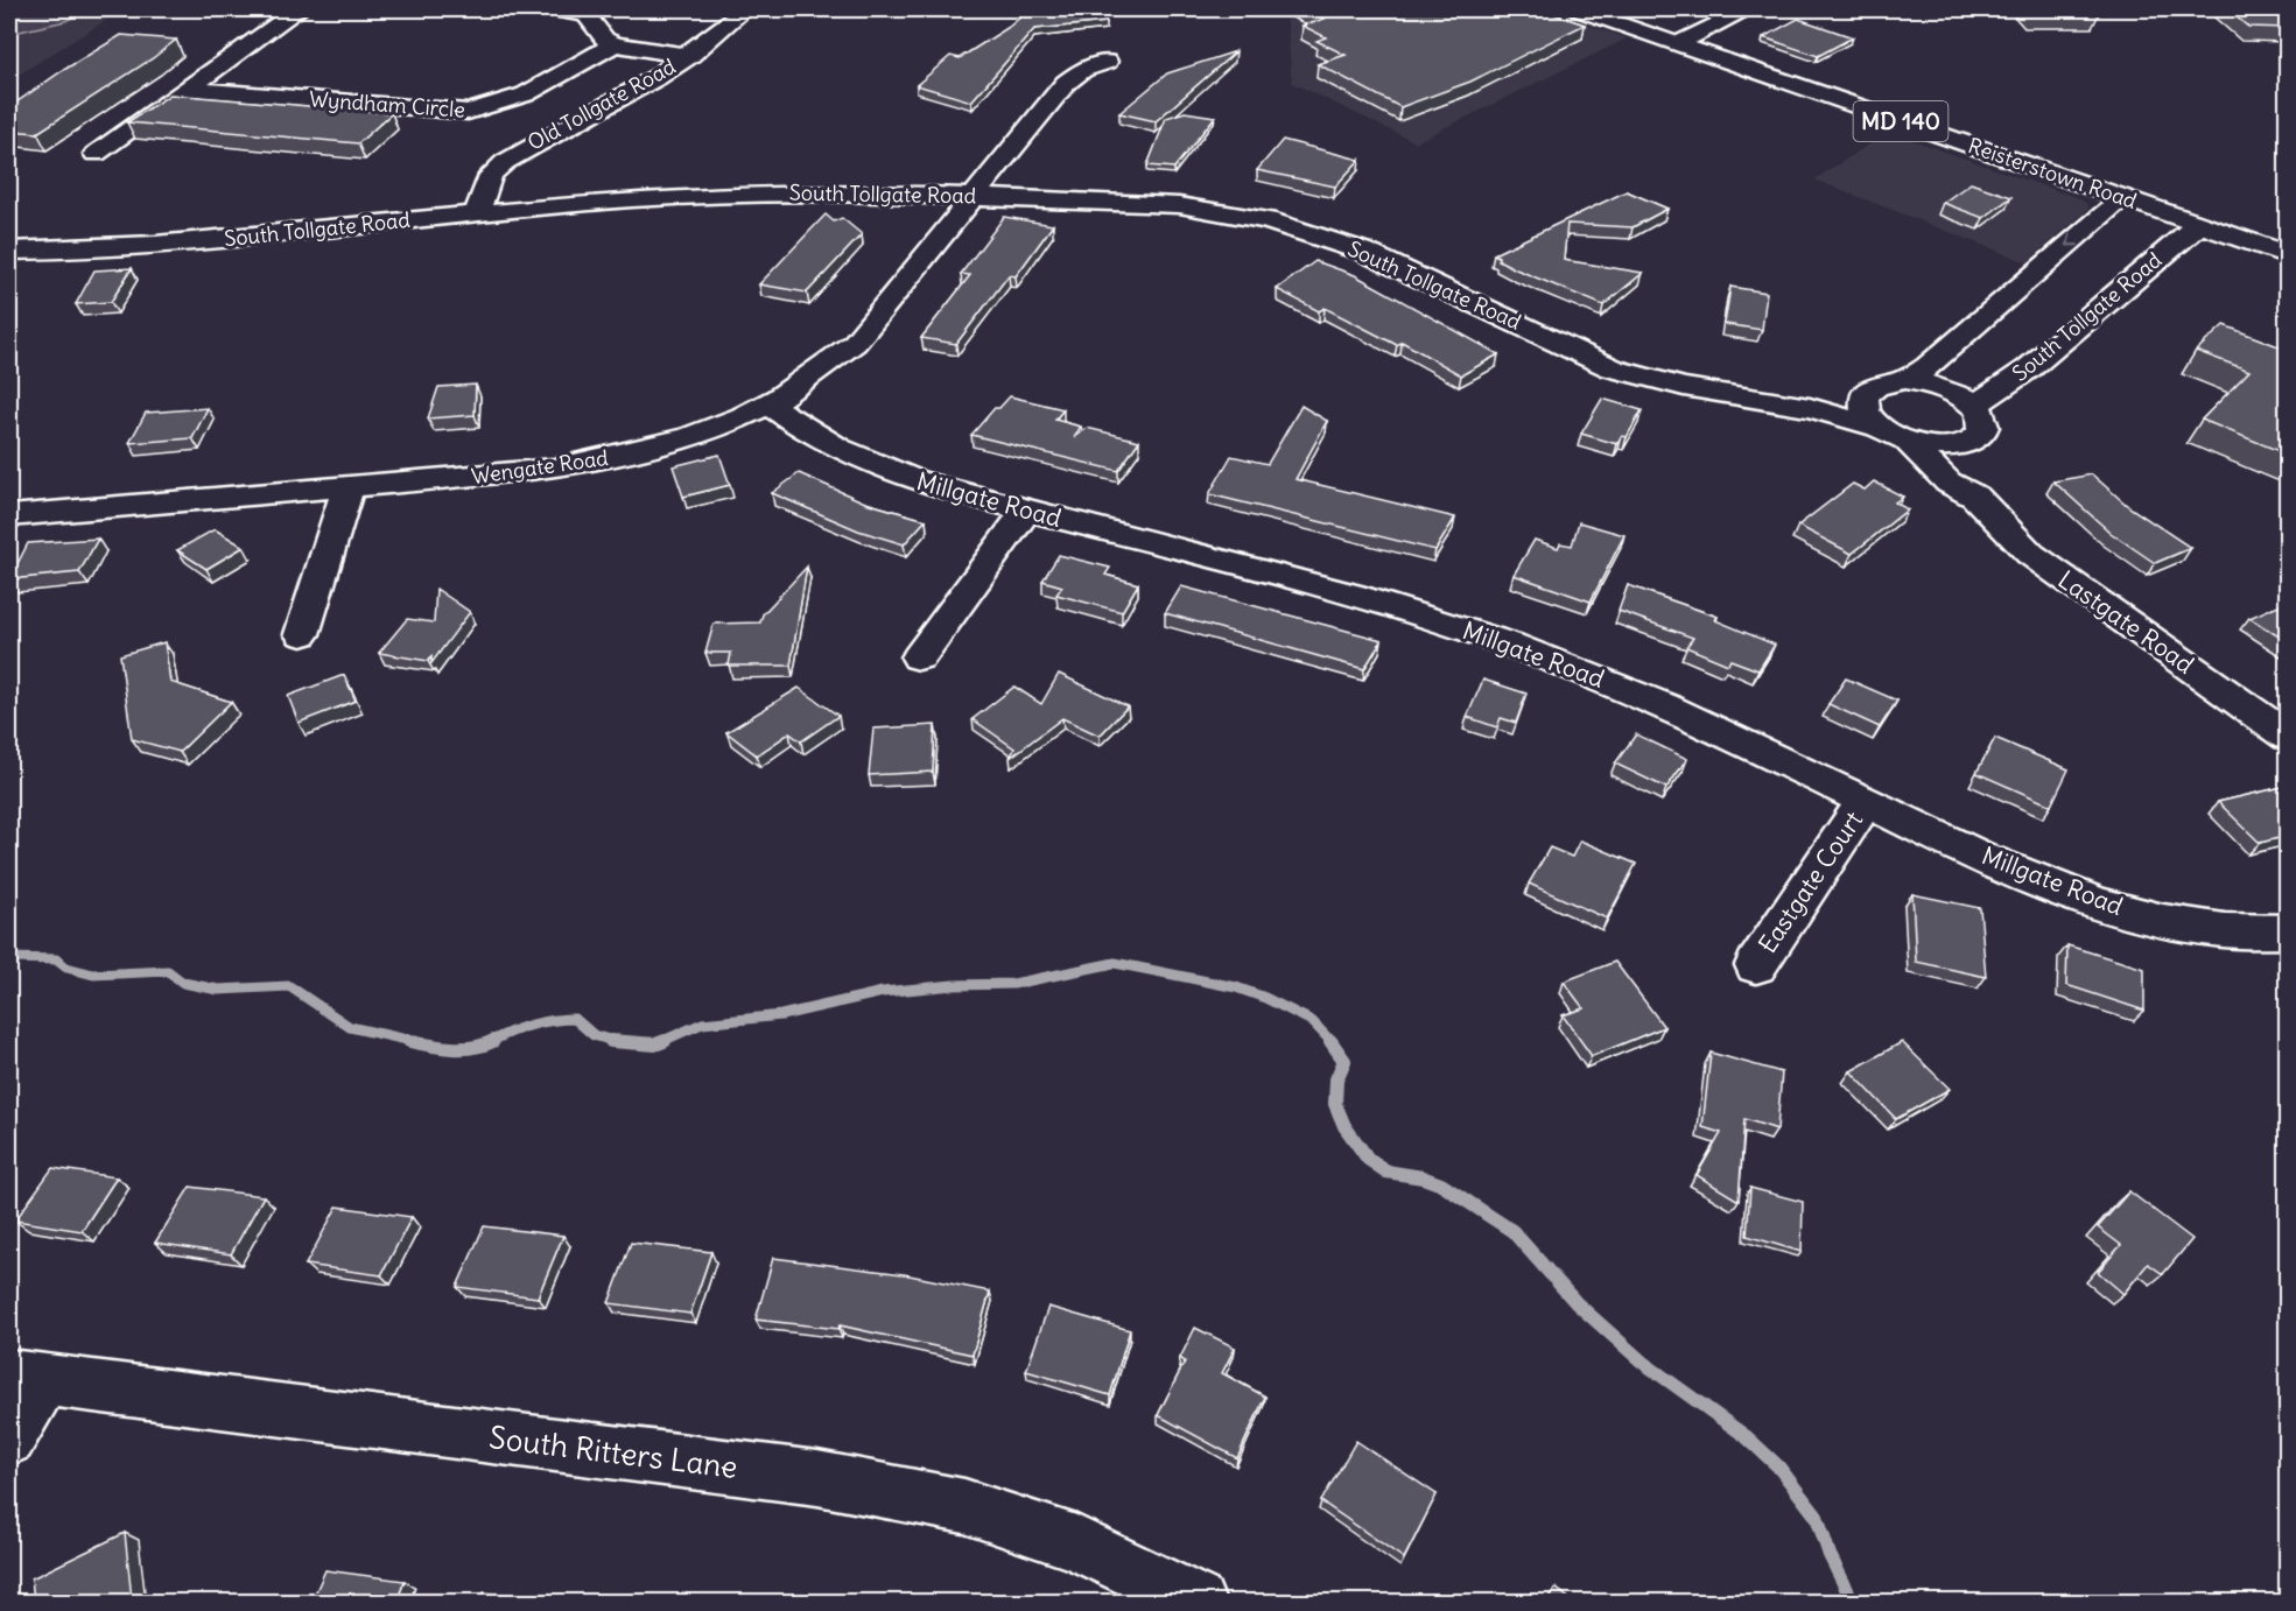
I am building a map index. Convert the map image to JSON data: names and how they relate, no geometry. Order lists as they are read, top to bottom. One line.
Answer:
{"streets":{"street":["Wyndham Circle","Old Tollgate Road","MD 140","Reisterstown Road","South Tollgate Road","Wengate Road","Millgate Road","Lastgate Road","Eastgate Court","South Ritters Lane"]},"crossings":[["Old Tollgate Road","South Tollgate Road"],["Reisterstown Road","South Tollgate Road"],["South Tollgate Road","Wengate Road"],["South Tollgate Road","Lastgate Road"],["Wengate Road","Millgate Road"],["Millgate Road","Eastgate Court"]]}
